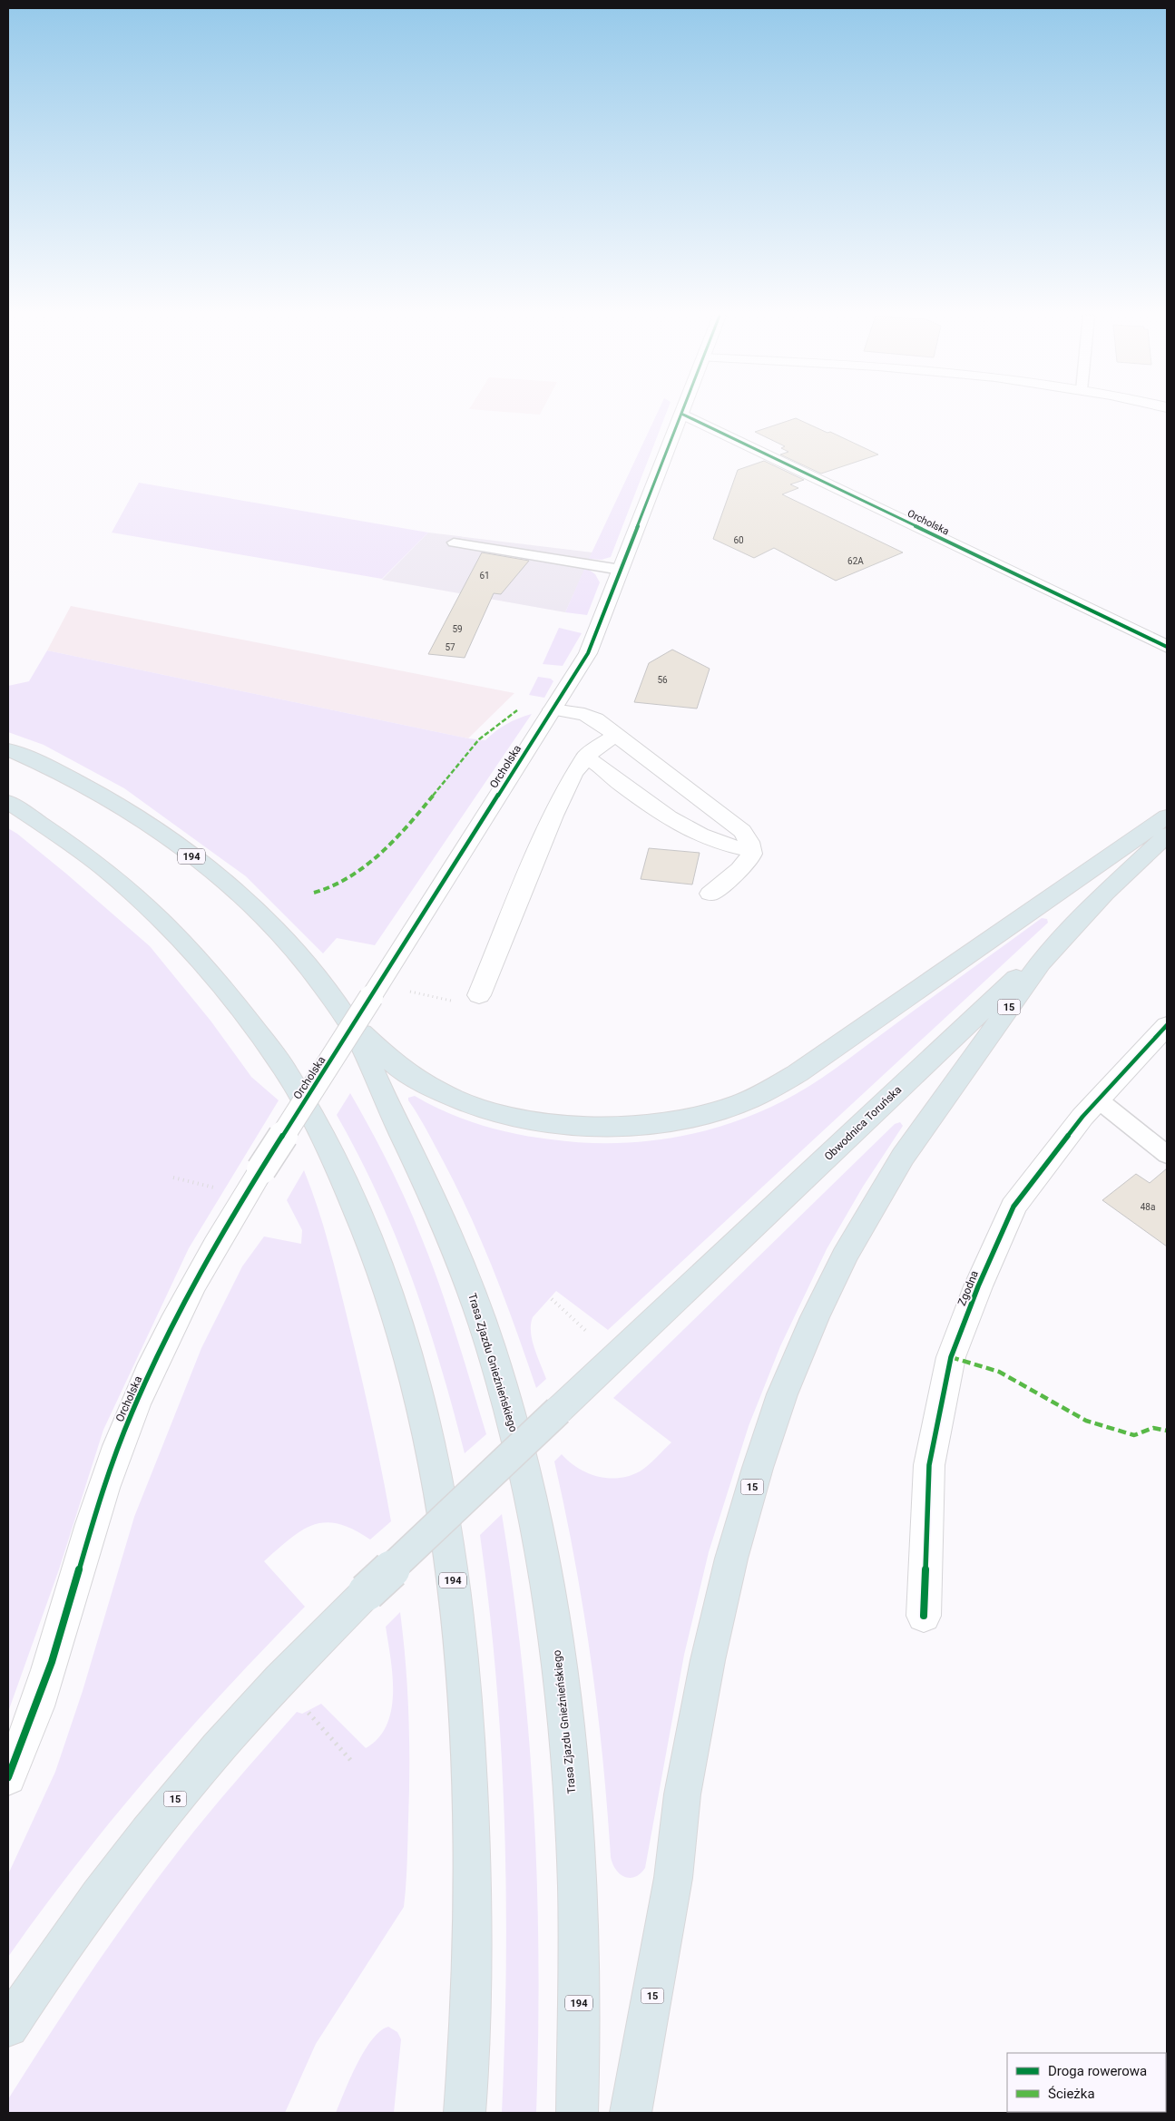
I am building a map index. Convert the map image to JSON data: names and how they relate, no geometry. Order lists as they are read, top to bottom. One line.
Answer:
{"streets":{"main road":["194","15","Obwodnica Toruńska","Trasa Zjazdu Gnieźnieńskiego"],"street":["Orcholska","Zgodna"]},"crossings":[["15","Obwodnica Toruńska"]],"house_numbers":["60","62A","61","59","57","56","48a"],"legend":["Droga rowerowa","Ścieżka"]}
